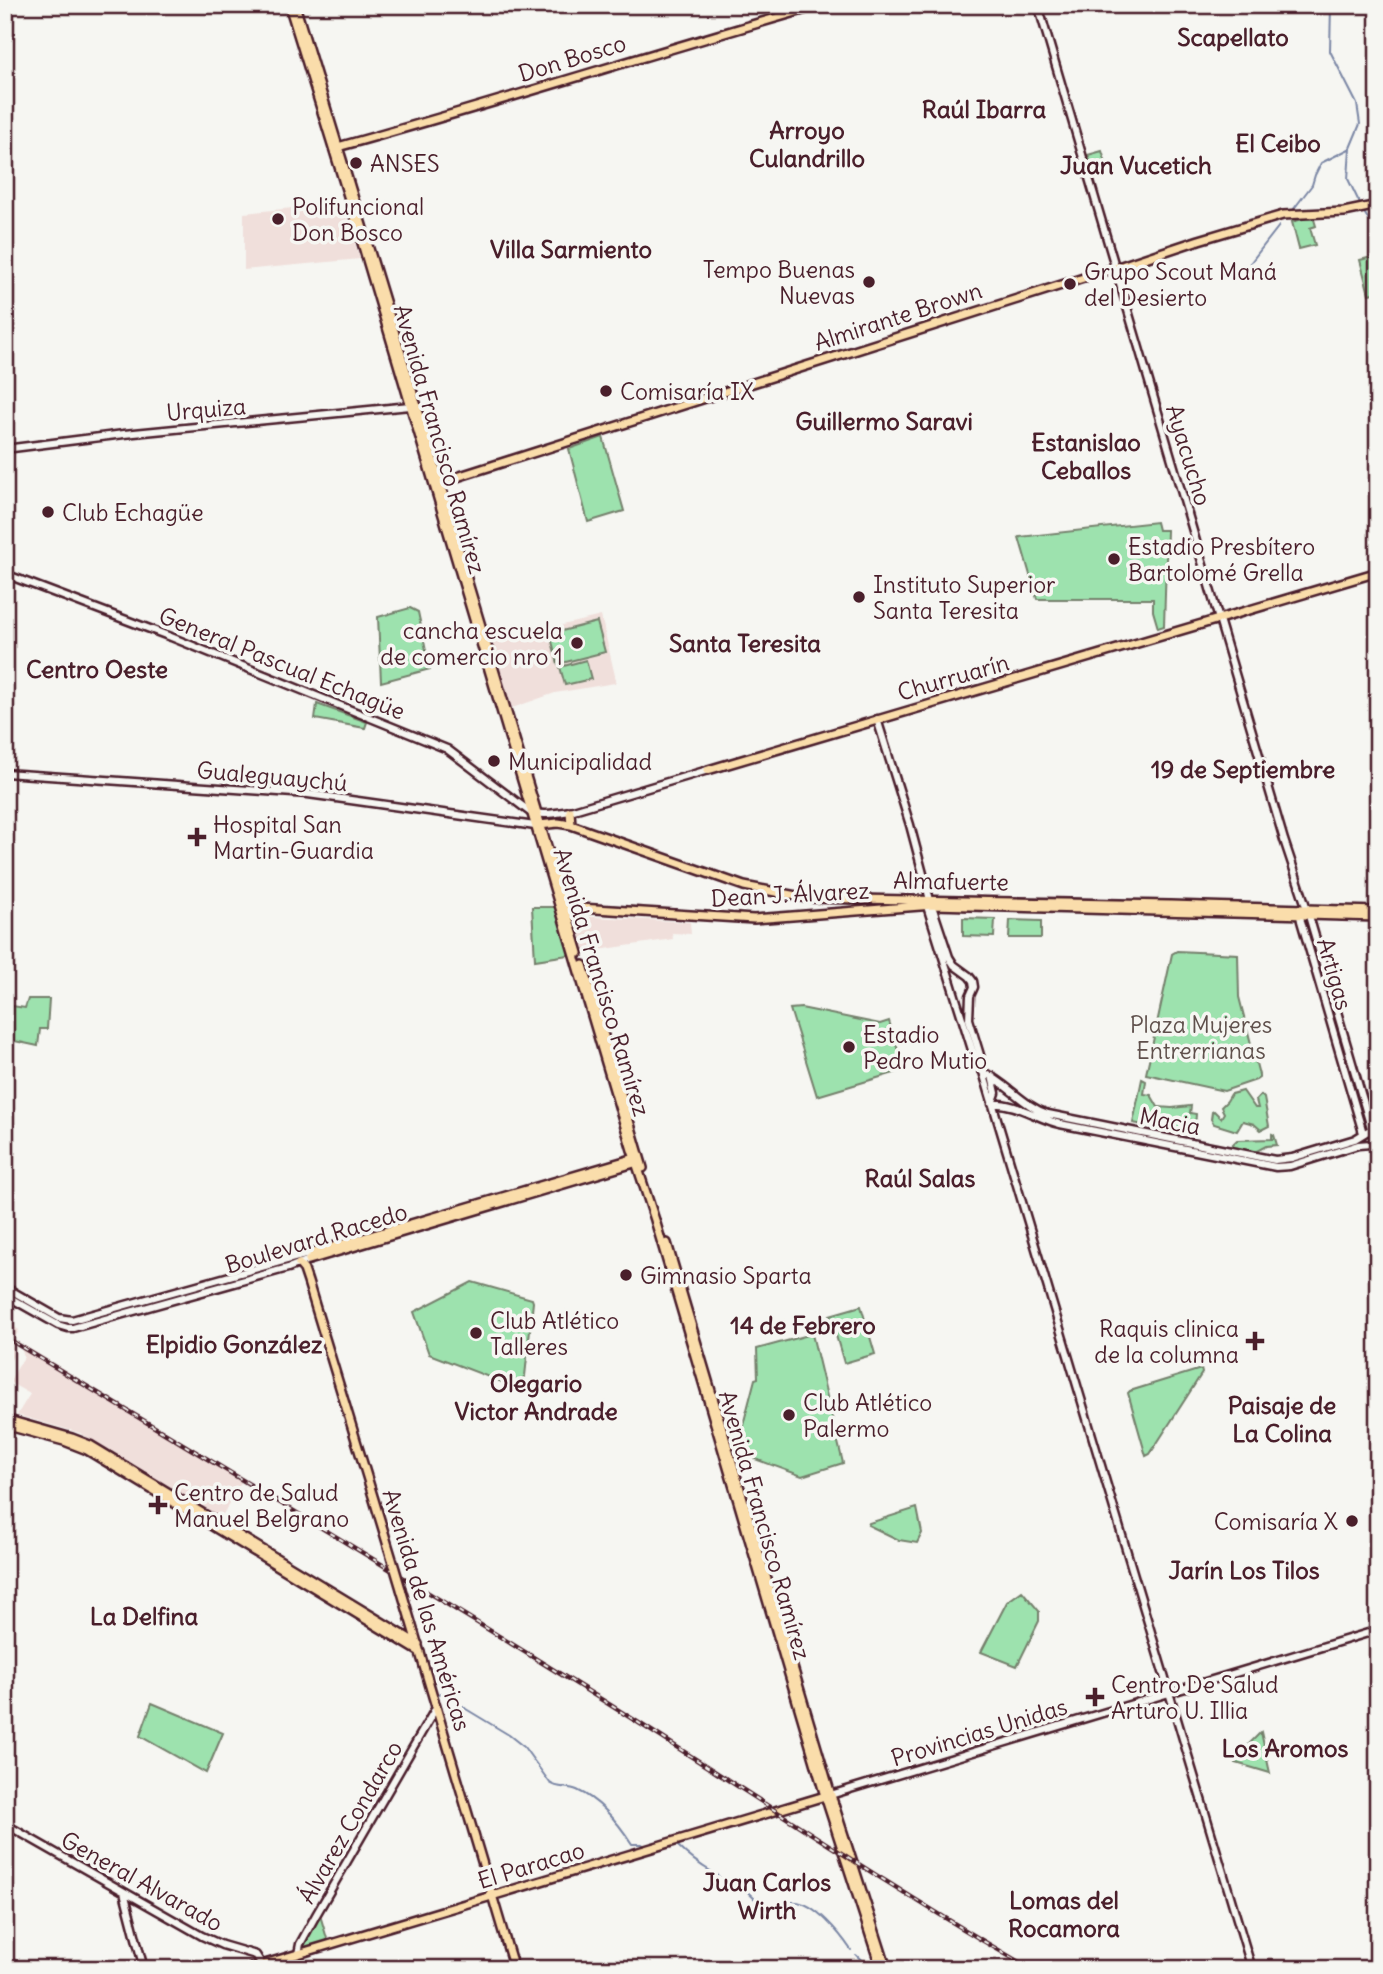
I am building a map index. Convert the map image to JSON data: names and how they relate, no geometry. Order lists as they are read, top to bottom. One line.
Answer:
{"streets":{"main road":["Don Bosco","Almirante Brown","Avenida Francisco Ramírez","Churruarín","Almafuerte","Dean J. Álvarez","Boulevard Racedo","Avenida de las Américas","El Paracao"],"street":["Urquiza","Ayacucho","General Pascual Echagüe","Gualeguaychú","Artigas","Macia","Provincias Unidas","Álvarez Condarco","General Alvarado"]},"crossings":[["Don Bosco","Avenida Francisco Ramírez"],["Almirante Brown","Avenida Francisco Ramírez"],["Almirante Brown","Ayacucho"],["Urquiza","Avenida Francisco Ramírez"],["Avenida Francisco Ramírez","General Pascual Echagüe"],["Avenida Francisco Ramírez","Churruarín"],["Avenida Francisco Ramírez","Gualeguaychú"],["Avenida Francisco Ramírez","Almafuerte"],["Avenida Francisco Ramírez","Dean J. Álvarez"],["Avenida Francisco Ramírez","Boulevard Racedo"],["Avenida Francisco Ramírez","Provincias Unidas"],["Avenida Francisco Ramírez","El Paracao"],["Ayacucho","Churruarín"],["Ayacucho","Almafuerte"],["Ayacucho","Artigas"],["General Pascual Echagüe","Churruarín"],["Gualeguaychú","Almafuerte"],["Almafuerte","Dean J. Álvarez"],["Almafuerte","Artigas"],["Artigas","Macia"],["Boulevard Racedo","Avenida de las Américas"],["Avenida de las Américas","Álvarez Condarco"],["Avenida de las Américas","El Paracao"],["Provincias Unidas","El Paracao"],["Álvarez Condarco","El Paracao"],["El Paracao","General Alvarado"]],"districts":["Scapellato","Raúl Ibarra","Arroyo Culandrillo","El Ceibo","Juan Vucetich","Villa Sarmiento","Guillermo Saravi","Estanislao Ceballos","Santa Teresita","Centro Oeste","19 de Septiembre","Raúl Salas","14 de Febrero","Elpidio González","Olegario Victor Andrade","Paisaje de La Colina","Jarín Los Tilos","La Delfina","Los Aromos","Juan Carlos Wirth","Lomas del Rocamora"],"parks":["Plaza Mujeres Entrerrianas"],"places":{"other":["ANSES","Polifuncional Don Bosco","Tempo Buenas Nuevas","Grupo Scout Maná del Desierto","Comisaría IX","Club Echagüe","Estadio Presbítero Bartolomé Grella","Instituto Superior Santa Teresita","cancha escuela de comercio nro 1","Municipalidad","Estadio Pedro Mutio","Gimnasio Sparta","Club Atlético Talleres","Club Atlético Palermo","Comisaría X"],"health":["Hospital San Martin-Guardia","Raquis clinica de la columna","Centro de Salud Manuel Belgrano","Centro De Salud Arturo U. Illia"]}}
